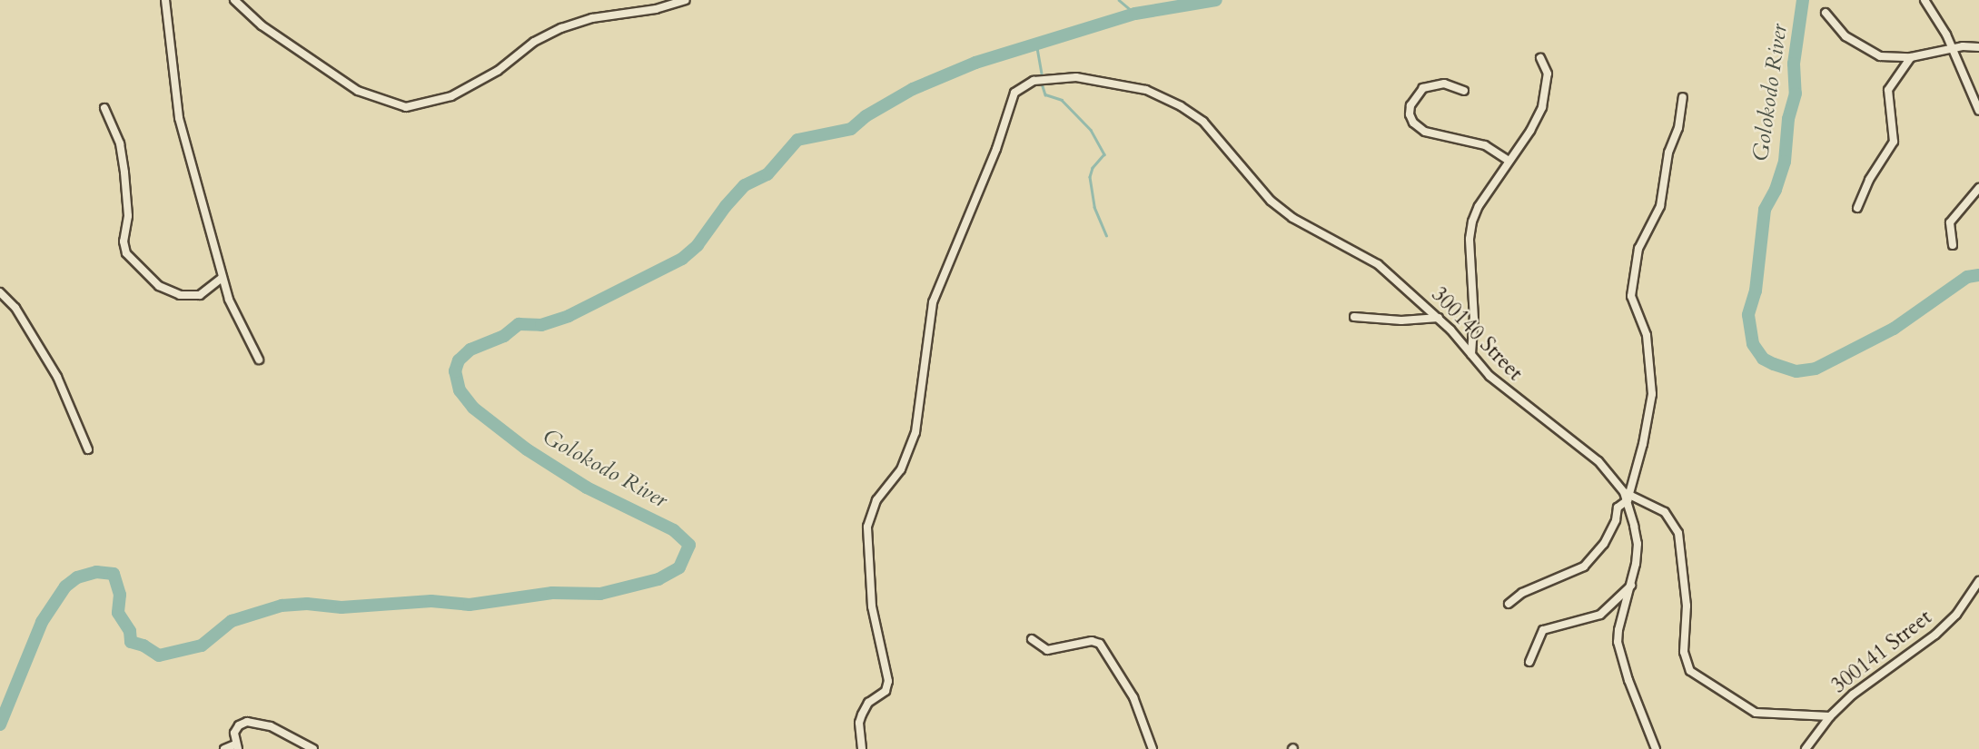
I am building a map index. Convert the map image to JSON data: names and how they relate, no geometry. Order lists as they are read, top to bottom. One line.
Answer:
{"streets":{"street":["300140 Street","300141 Street"]},"water":["Golokodo River"]}
